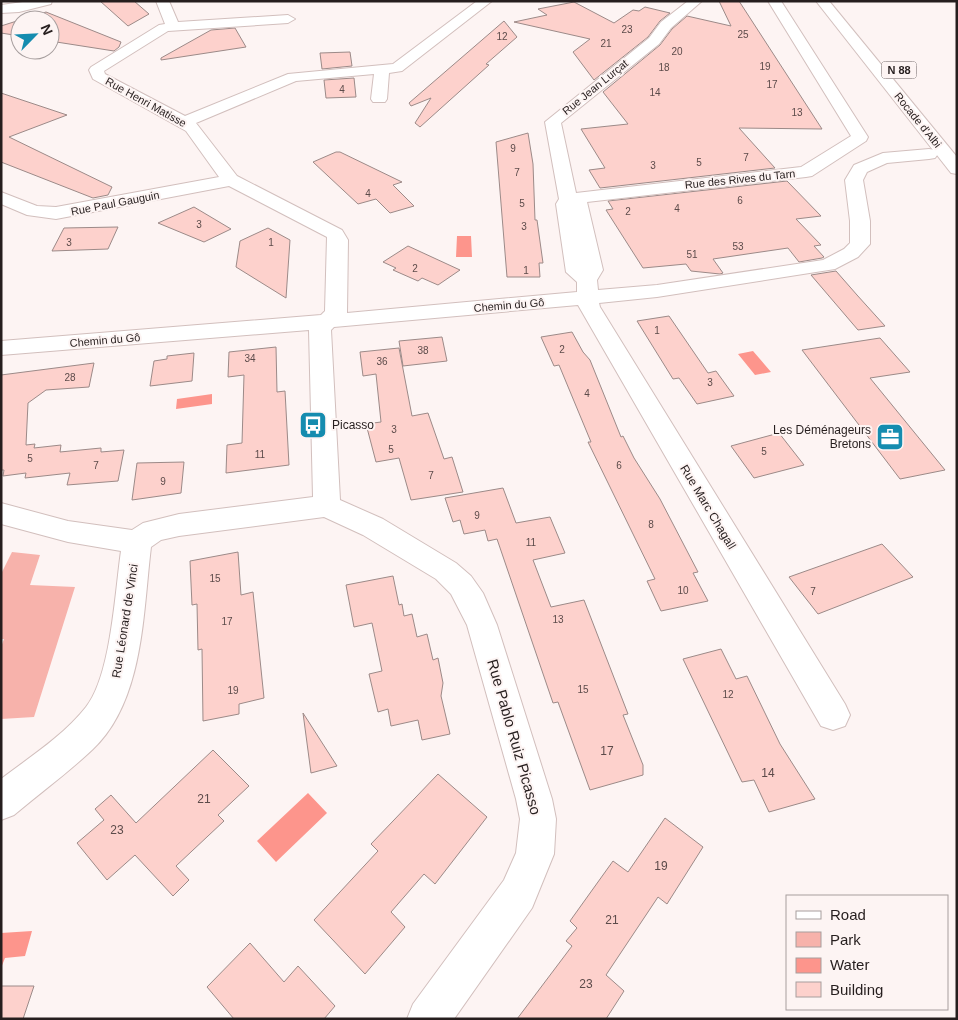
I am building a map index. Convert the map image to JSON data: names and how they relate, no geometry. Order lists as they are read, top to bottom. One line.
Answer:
{"streets":{"main road":["N 88","Rue Jean Lurçat","Rue Henri Matisse","Rocade d'Albi","Rue des Rives du Tarn","Rue Paul Gauguin","Chemin du Gô","Rue Marc Chagall","Rue Léonard de Vinci","Rue Pablo Ruiz Picasso"]},"crossings":[["Rue Jean Lurçat","Rue des Rives du Tarn"],["Rue Jean Lurçat","Chemin du Gô"],["Rue Jean Lurçat","Rue Marc Chagall"],["Rue Henri Matisse","Rue Paul Gauguin"],["Rue Henri Matisse","Chemin du Gô"],["Chemin du Gô","Rue Marc Chagall"]],"places":{"bus stop":["Picasso"],"office":["Les Déménageurs Bretons"]},"house_numbers":["23","25","12","21","20","19","18","17","4","14","13","9","7","5","3","7","4","6","5","4","2","3","3","3","1","53","51","2","1","1","2","38","34","36","28","3","4","3","5","5","11","5","7","6","7","9","9","8","11","15","10","7","13","17","15","19","12","17","14","21","23","19","21","23"],"legend":["Road","Park","Water","Building"],"north":"top right"}
